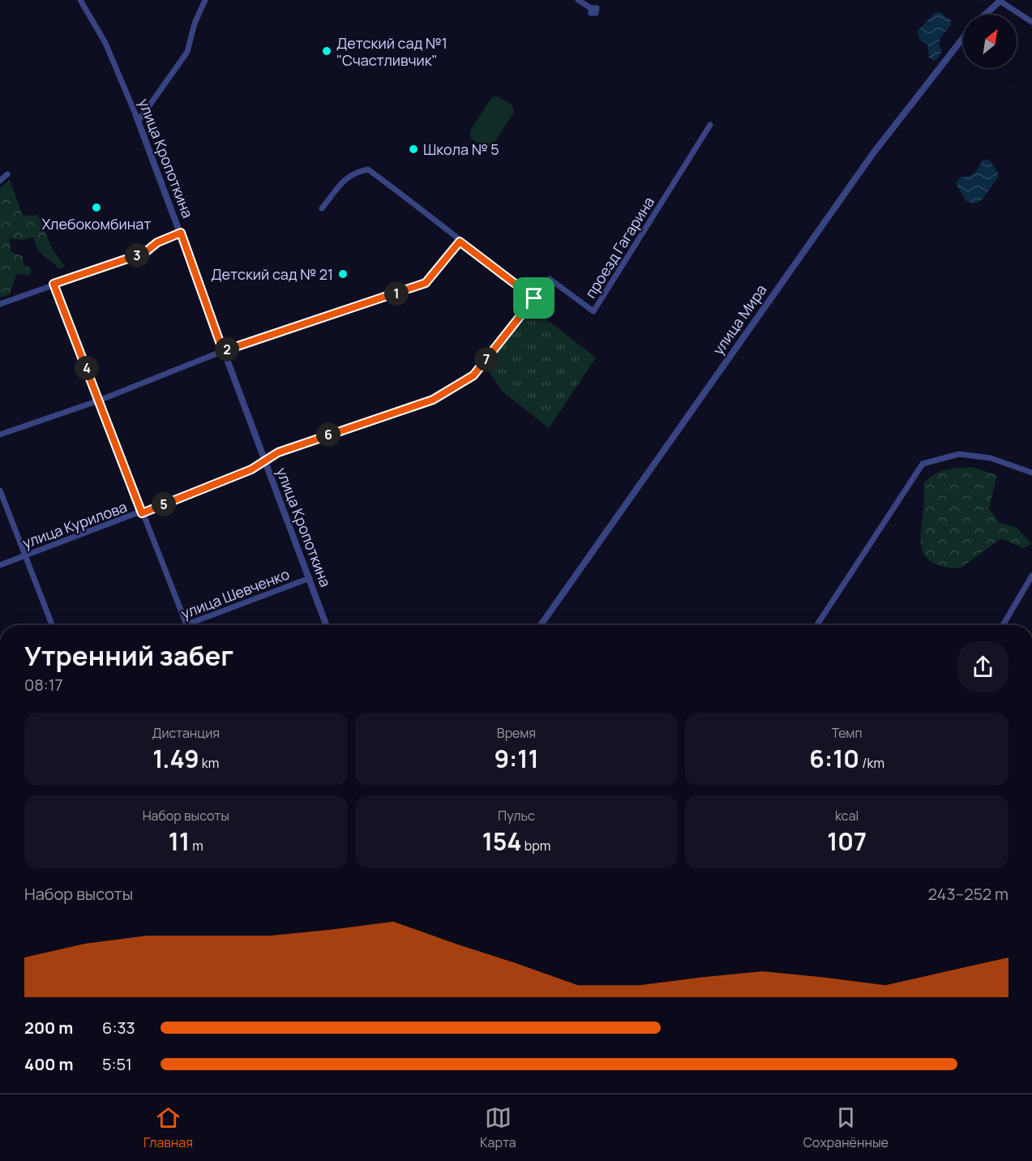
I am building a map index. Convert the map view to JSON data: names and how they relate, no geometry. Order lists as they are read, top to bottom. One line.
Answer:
{"streets":{"street":["улица Кропоткина","проезд Гагарина","улица Мира","улица Курилова","улица Шевченко"]},"crossings":[["улица Кропоткина","проезд Гагарина"],["улица Кропоткина","улица Курилова"],["улица Кропоткина","улица Шевченко"],["проезд Гагарина","улица Курилова"]],"places":["Детский сад №1 \"Счастливчик\"","Школа № 5","Хлебокомбинат","Детский сад № 21"],"north":"top right","page":{"pins":["3","1","2","7","4","6","5"],"heading":["Утренний забег","08:17"],"stats":[["Дистанция","1.49 km"],["Время","9:11"],["Темп","6:10 /km"],["Набор высоты","11 m"],["Пульс","154 bpm"],["kcal","107"]],"chart":["Набор высоты","243–252 m"],"list":[{"name":"200 m","note":"6:33"},{"name":"400 m","note":"5:51"}],"tabs":["Главная","Карта","Сохранённые"]}}
